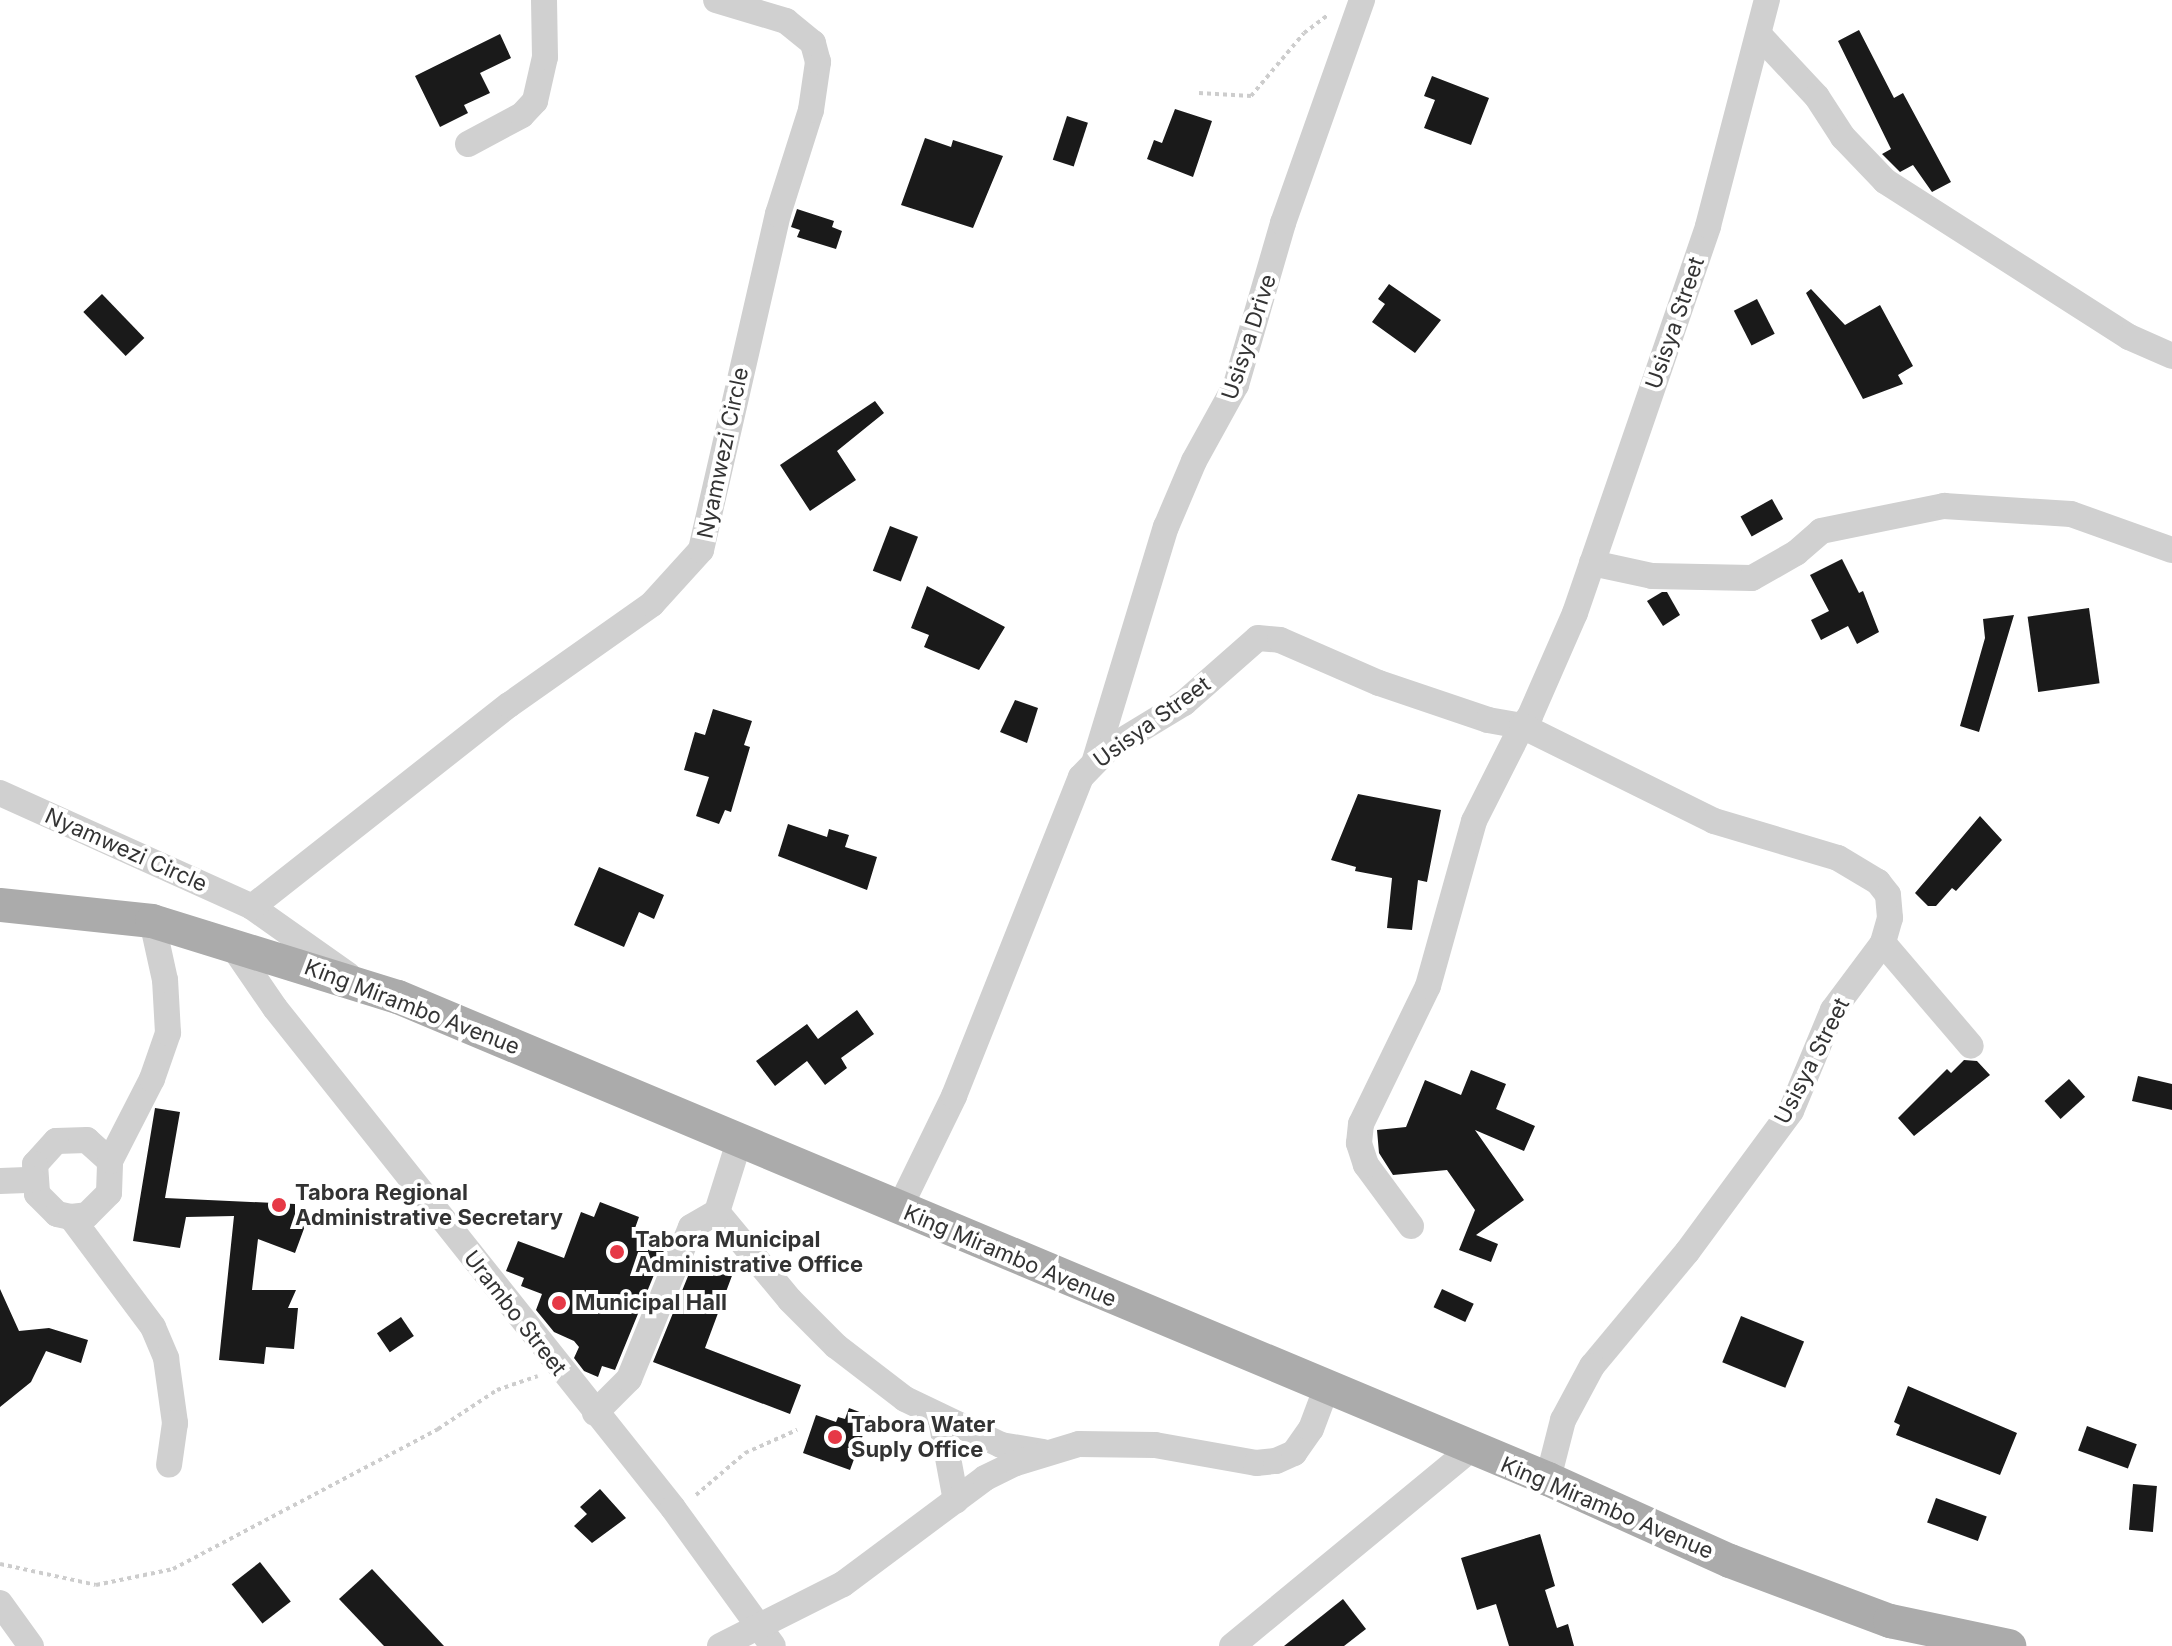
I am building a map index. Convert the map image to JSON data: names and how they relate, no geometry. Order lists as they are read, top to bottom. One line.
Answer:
{"streets":{"main road":["King Mirambo Avenue"],"street":["Usisya Street","Usisya Drive","Nyamwezi Circle","Urambo Street"]},"crossings":[["Usisya Street","Usisya Drive"],["Usisya Street","King Mirambo Avenue"],["Nyamwezi Circle","King Mirambo Avenue"],["King Mirambo Avenue","Urambo Street"]],"places":["Tabora Regional Administrative Secretary","Tabora Municipal Administrative Office","Municipal Hall","Tabora Water Suply Office"]}
